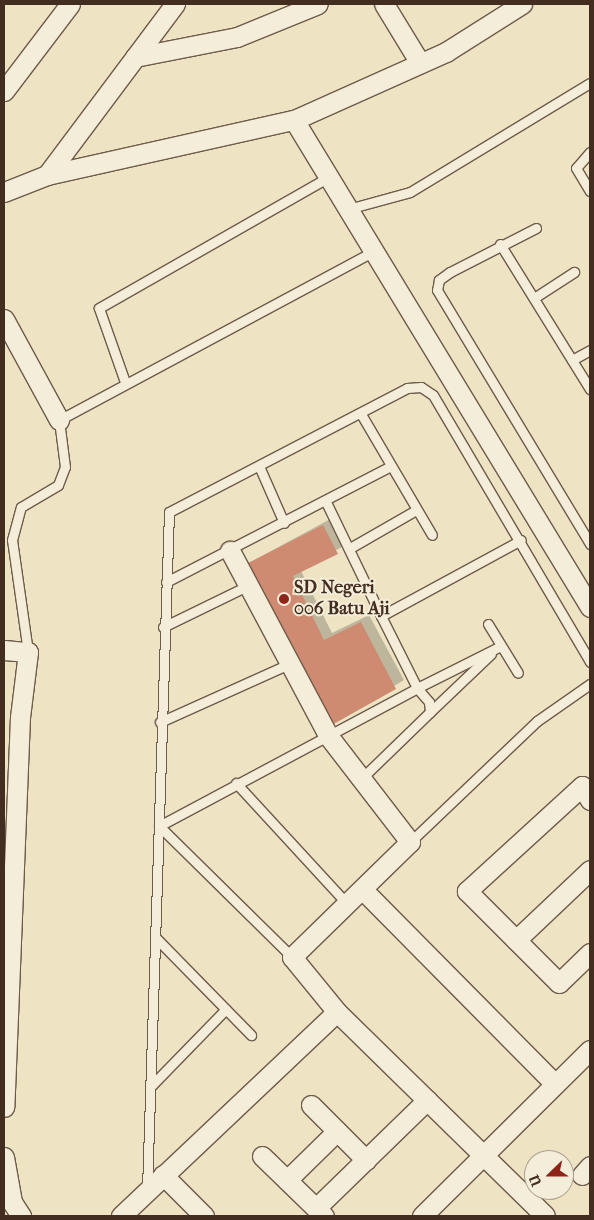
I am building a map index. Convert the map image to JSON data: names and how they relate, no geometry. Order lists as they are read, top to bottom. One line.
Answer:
{"places":["SD Negeri 006 Batu Aji"],"north":"left"}
